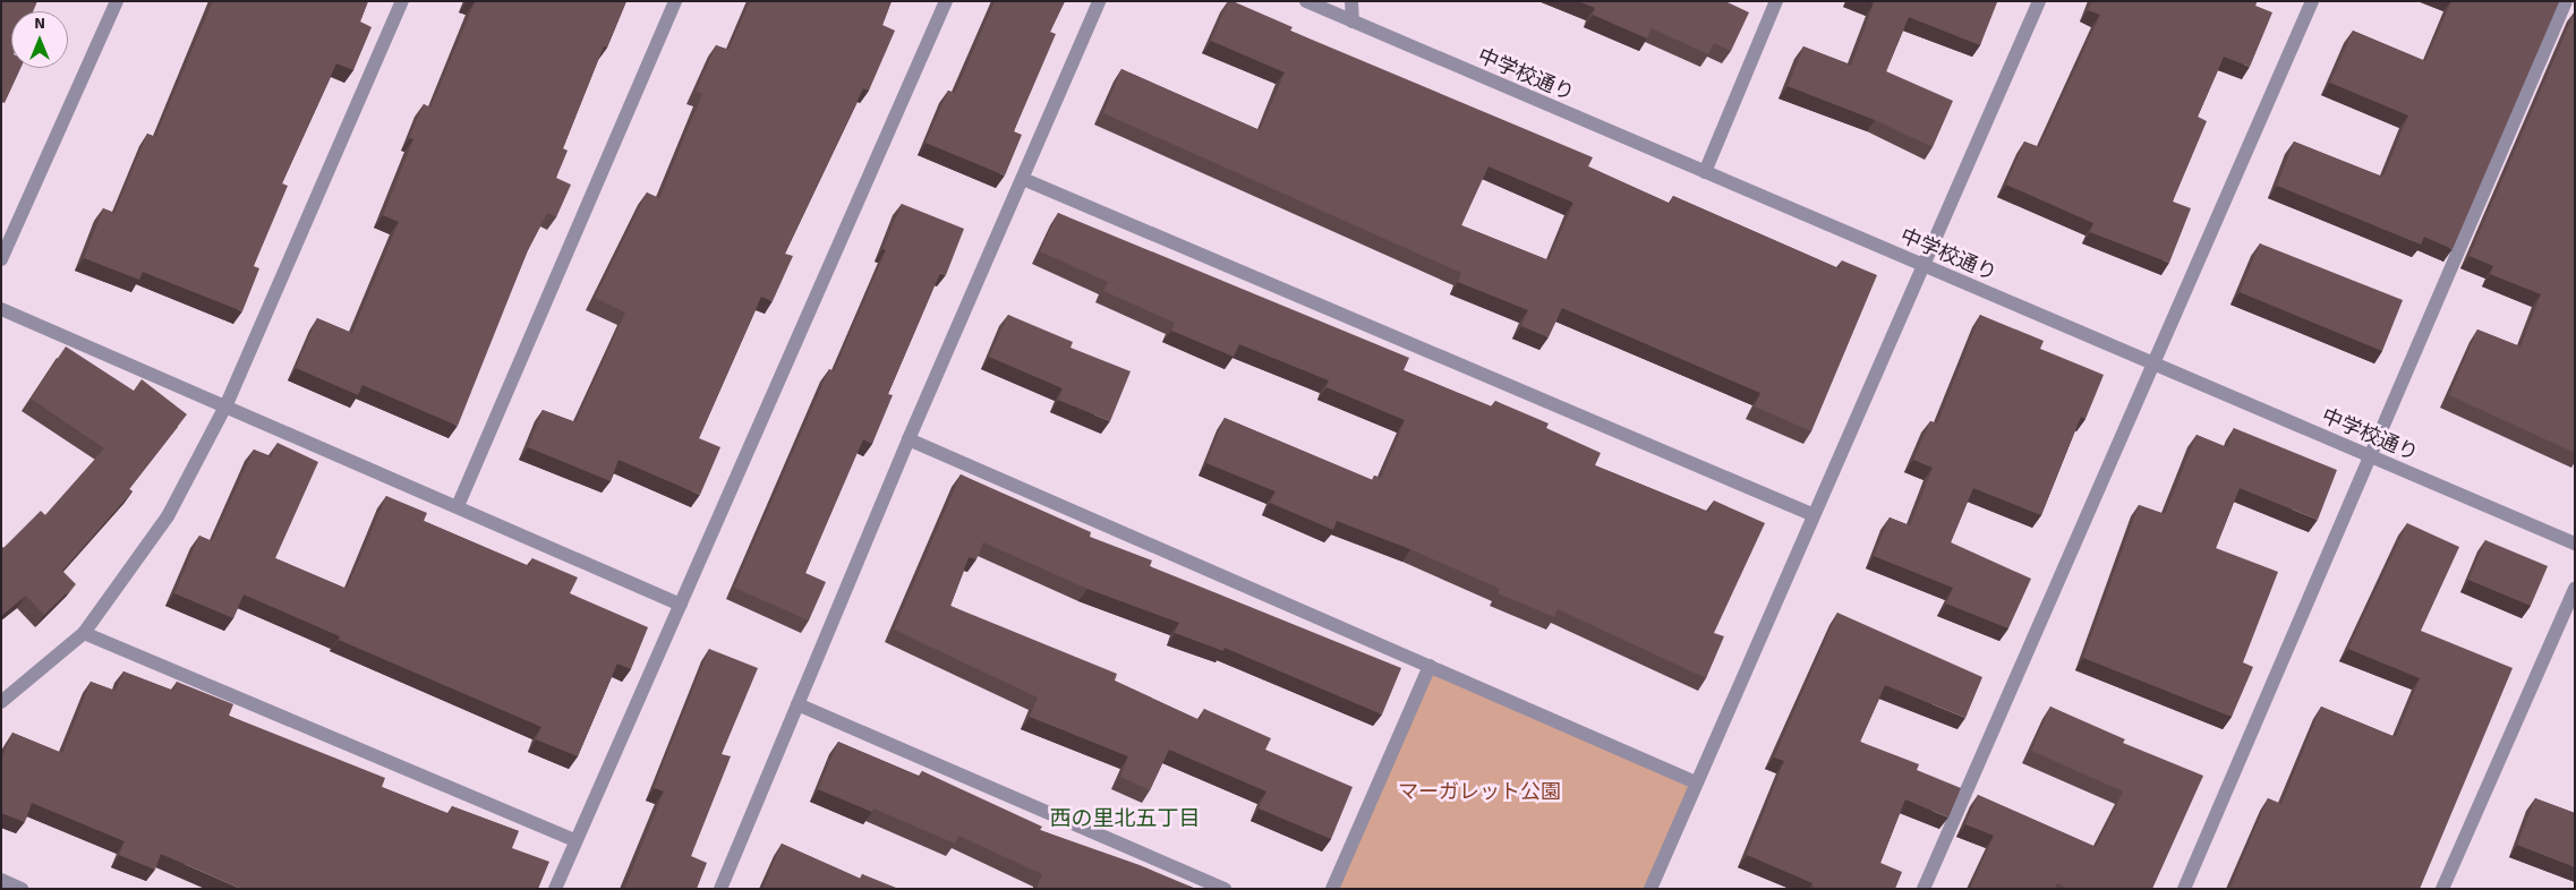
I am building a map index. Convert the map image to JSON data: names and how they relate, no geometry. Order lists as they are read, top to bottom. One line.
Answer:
{"streets":{"street":["中学校通り"]},"districts":["西の里北五丁目"],"parks":["マーガレット公園"],"north":"top"}
